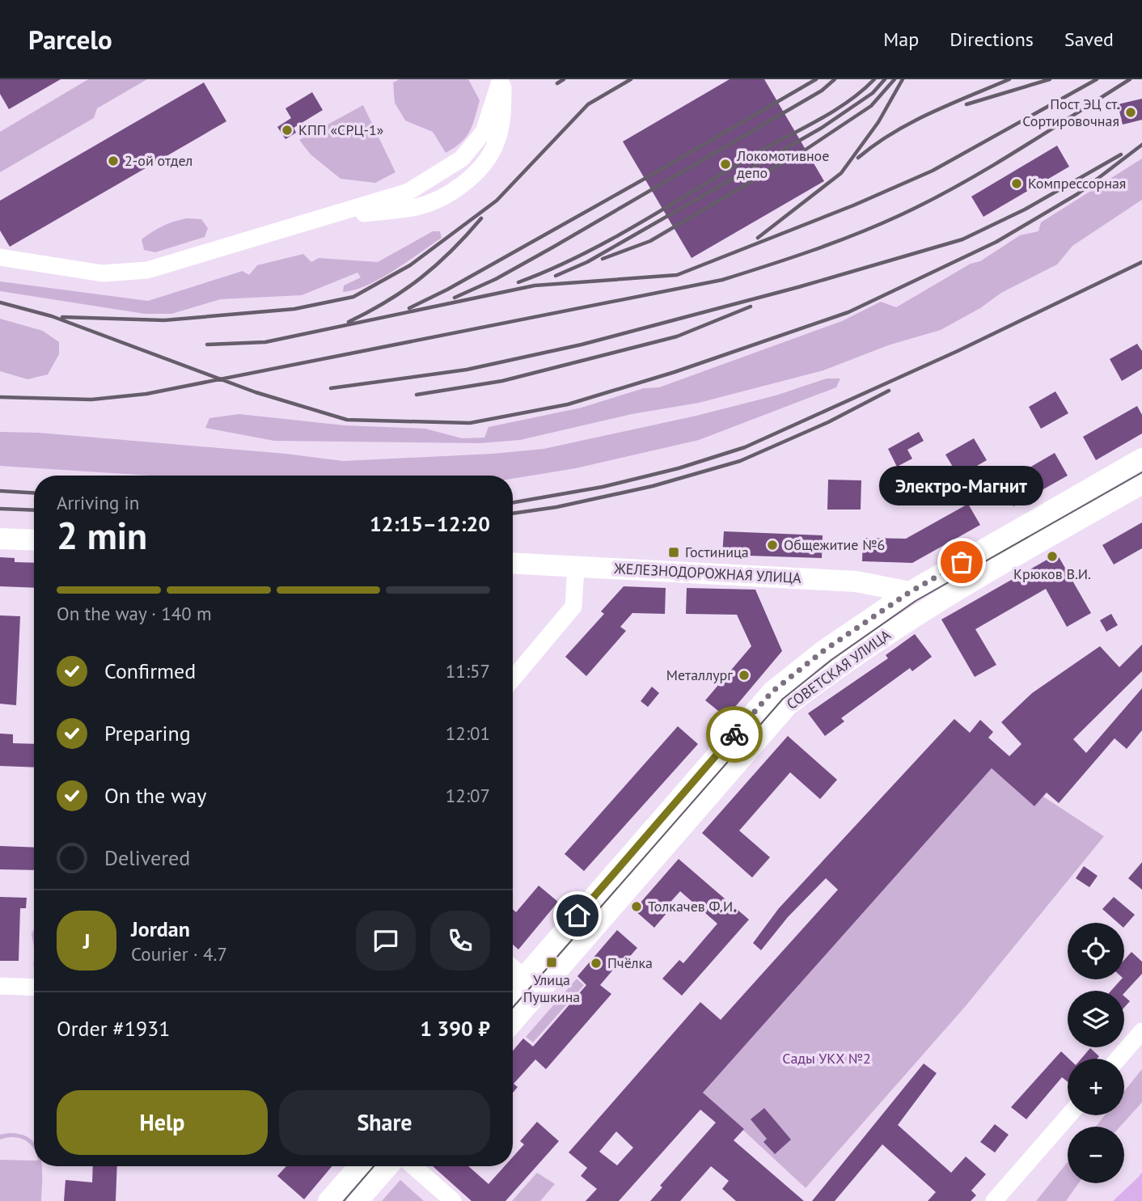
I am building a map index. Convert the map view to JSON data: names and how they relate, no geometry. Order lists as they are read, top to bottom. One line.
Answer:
{"streets":{"main road":["ЖЕЛЕЗНОДОРОЖНАЯ УЛИЦА","СОВЕТСКАЯ УЛИЦА"]},"crossings":[["ЖЕЛЕЗНОДОРОЖНАЯ УЛИЦА","СОВЕТСКАЯ УЛИЦА"]],"parks":["Сады УКХ №2"],"places":{"other":["Пост ЭЦ ст. Сортировочная","КПП «СРЦ-1»","2-ой отдел","Локомотивное депо","Компрессорная","Общежитие №6","Крюков В.И.","Электро-Магнит","Металлург","Толкачев Ф.И.","Пчёлка"],"transit":["Гостиница","Улица Пушкина"]},"page":{"header":"Parcelo","nav":["Map","Directions","Saved"],"bubble":"Электро-Магнит","heading":["2 min","Arriving in","12:15–12:20"],"panel":["Jordan","Courier · 4.7","Order #1931","1 390 ₽"],"bar":"On the way · 140 m","list":[["Confirmed","11:57"],["Preparing","12:01"],["On the way","12:07"],"Delivered"],"round":"J","map_buttons":["+","−"],"buttons":["Help","Share"]}}
